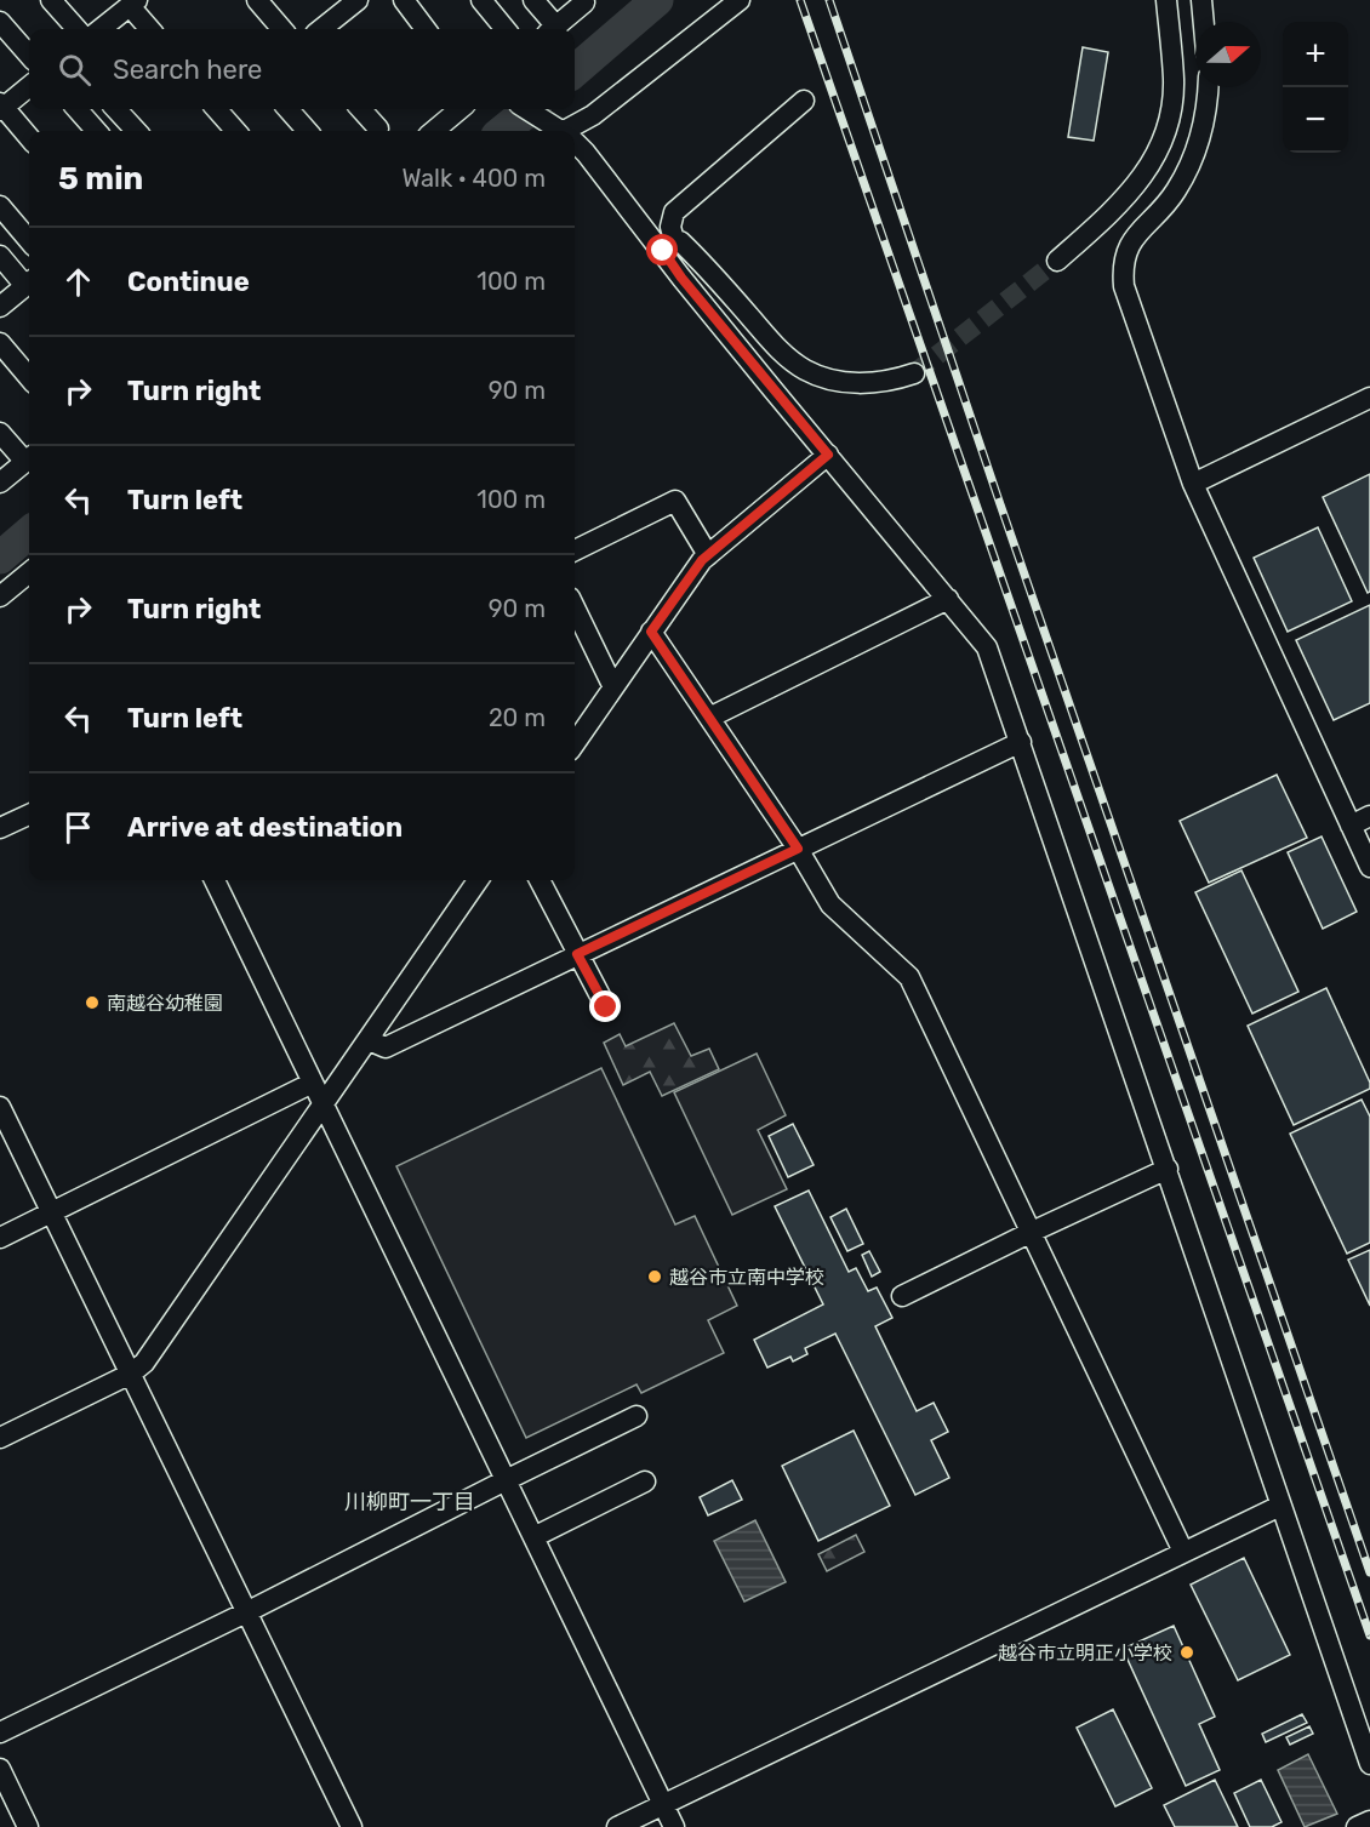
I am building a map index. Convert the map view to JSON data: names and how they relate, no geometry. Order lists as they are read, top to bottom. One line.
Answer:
{"districts":["川柳町一丁目"],"places":["南越谷幼稚園","越谷市立南中学校","越谷市立明正小学校"],"north":"right","page":{"map_buttons":["+","−"],"search":"Search here","heading":["5 min","Walk · 400 m"],"list":[["Continue","100 m"],["Turn right","90 m"],["Turn left","100 m"],["Turn right","90 m"],["Turn left","20 m"],"Arrive at destination"]}}
